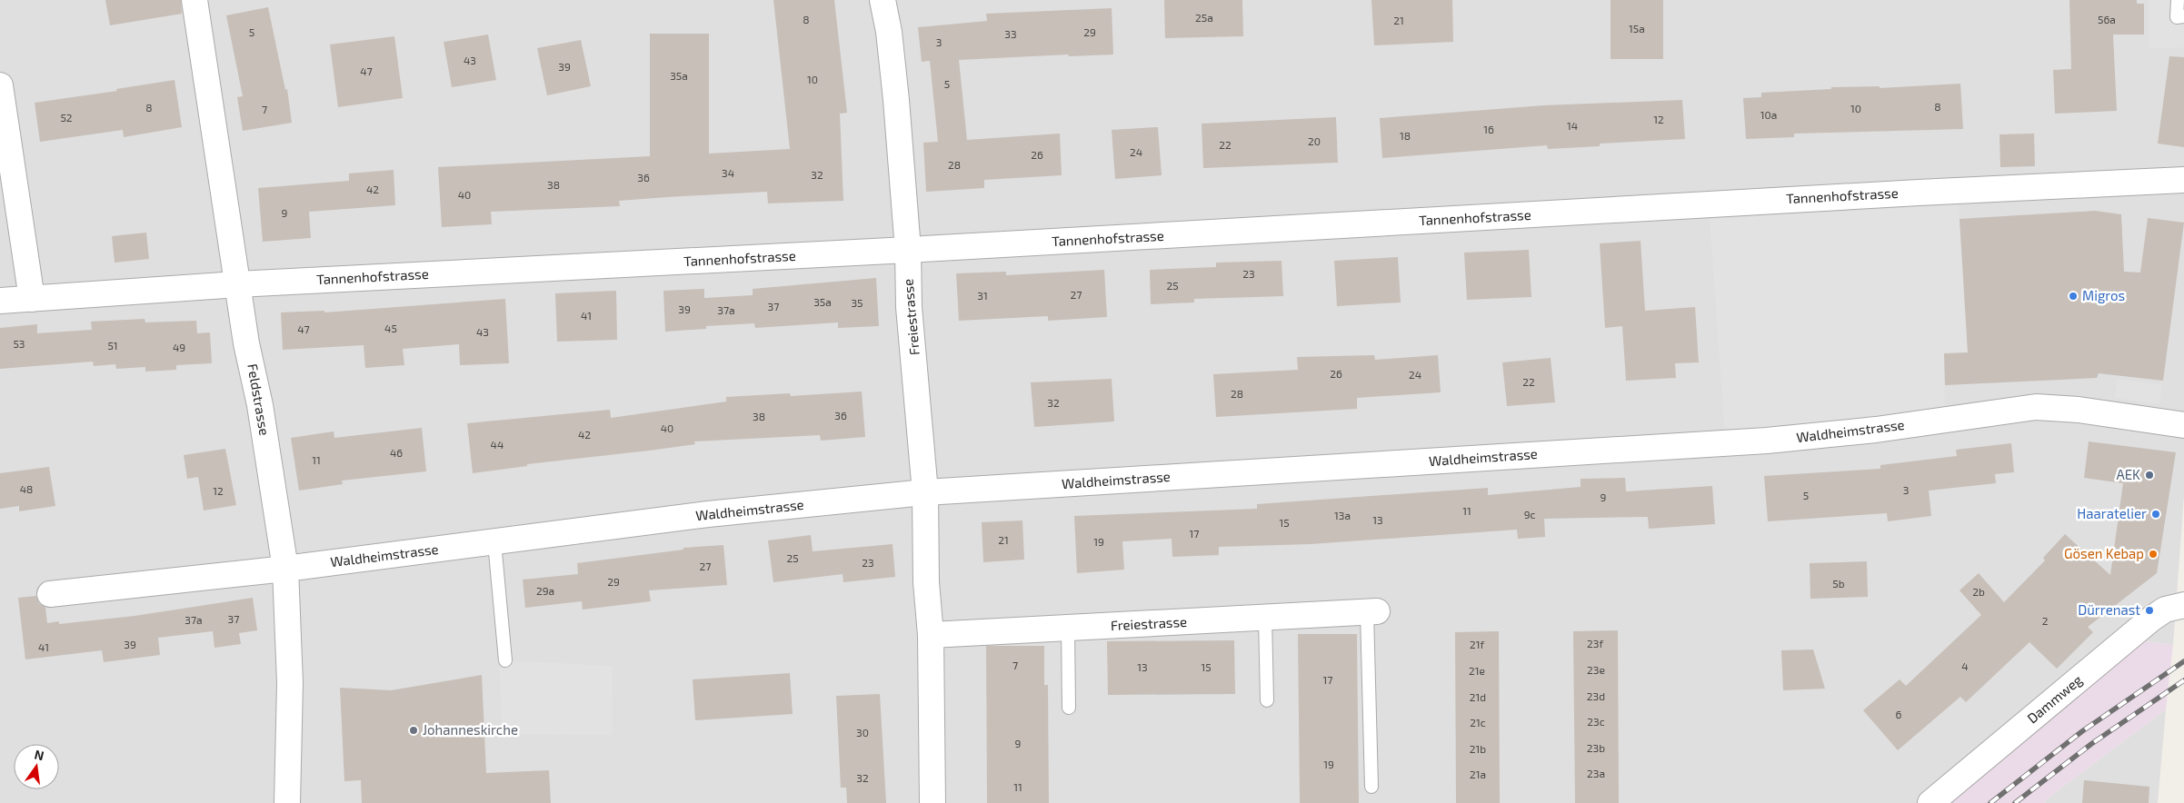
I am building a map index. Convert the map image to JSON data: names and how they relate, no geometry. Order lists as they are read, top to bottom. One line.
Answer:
{"streets":{"street":["Tannenhofstrasse","Freiestrasse","Feldstrasse","Waldheimstrasse","Dammweg"]},"crossings":[["Tannenhofstrasse","Freiestrasse"],["Tannenhofstrasse","Feldstrasse"],["Freiestrasse","Waldheimstrasse"],["Feldstrasse","Waldheimstrasse"]],"places":["Migros","AEK","Haaratelier","Gösen Kebap","Dürrenast","Johanneskirche"],"house_numbers":["25a","8","56a","21","15a","5","29","33","3","43","39","47","35a","10","5","8","8","10","7","10a","52","12","14","16","18","20","22","24","26","28","34","32","36","38","42","40","9","23","25","27","31","35a","35","37","39","37a","41","45","47","43","53","51","49","26","24","22","28","32","36","38","40","42","44","46","11","48","3","12","5","9","11","9c","13a","13","15","17","21","19","25","23","27","29","5b","29a","2b","37","37a","2","23f","39","21f","41","7","4","13","15","23e","21e","17","23d","21d","6","23c","21c","30","9","23b","21b","19","23a","21a","32","11"],"north":"top"}
